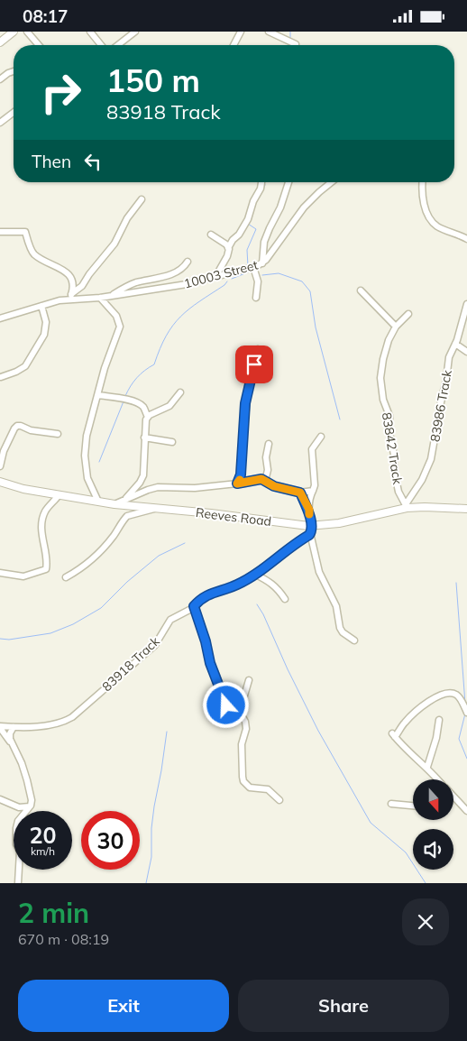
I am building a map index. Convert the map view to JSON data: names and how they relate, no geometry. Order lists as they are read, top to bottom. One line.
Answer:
{"streets":{"street":["10003 Street","83986 Track","83842 Track","Reeves Road","83918 Track"]},"crossings":[["83986 Track","83842 Track"],["83986 Track","Reeves Road"],["83842 Track","Reeves Road"],["Reeves Road","83918 Track"]],"north":"bottom","page":{"status":"08:17","turn":["150 m","83918 Track"],"then":"Then","speed":"20 km/h","limit":"30","heading":["2 min","670 m · 08:19"],"buttons":["Exit","Share"]}}
